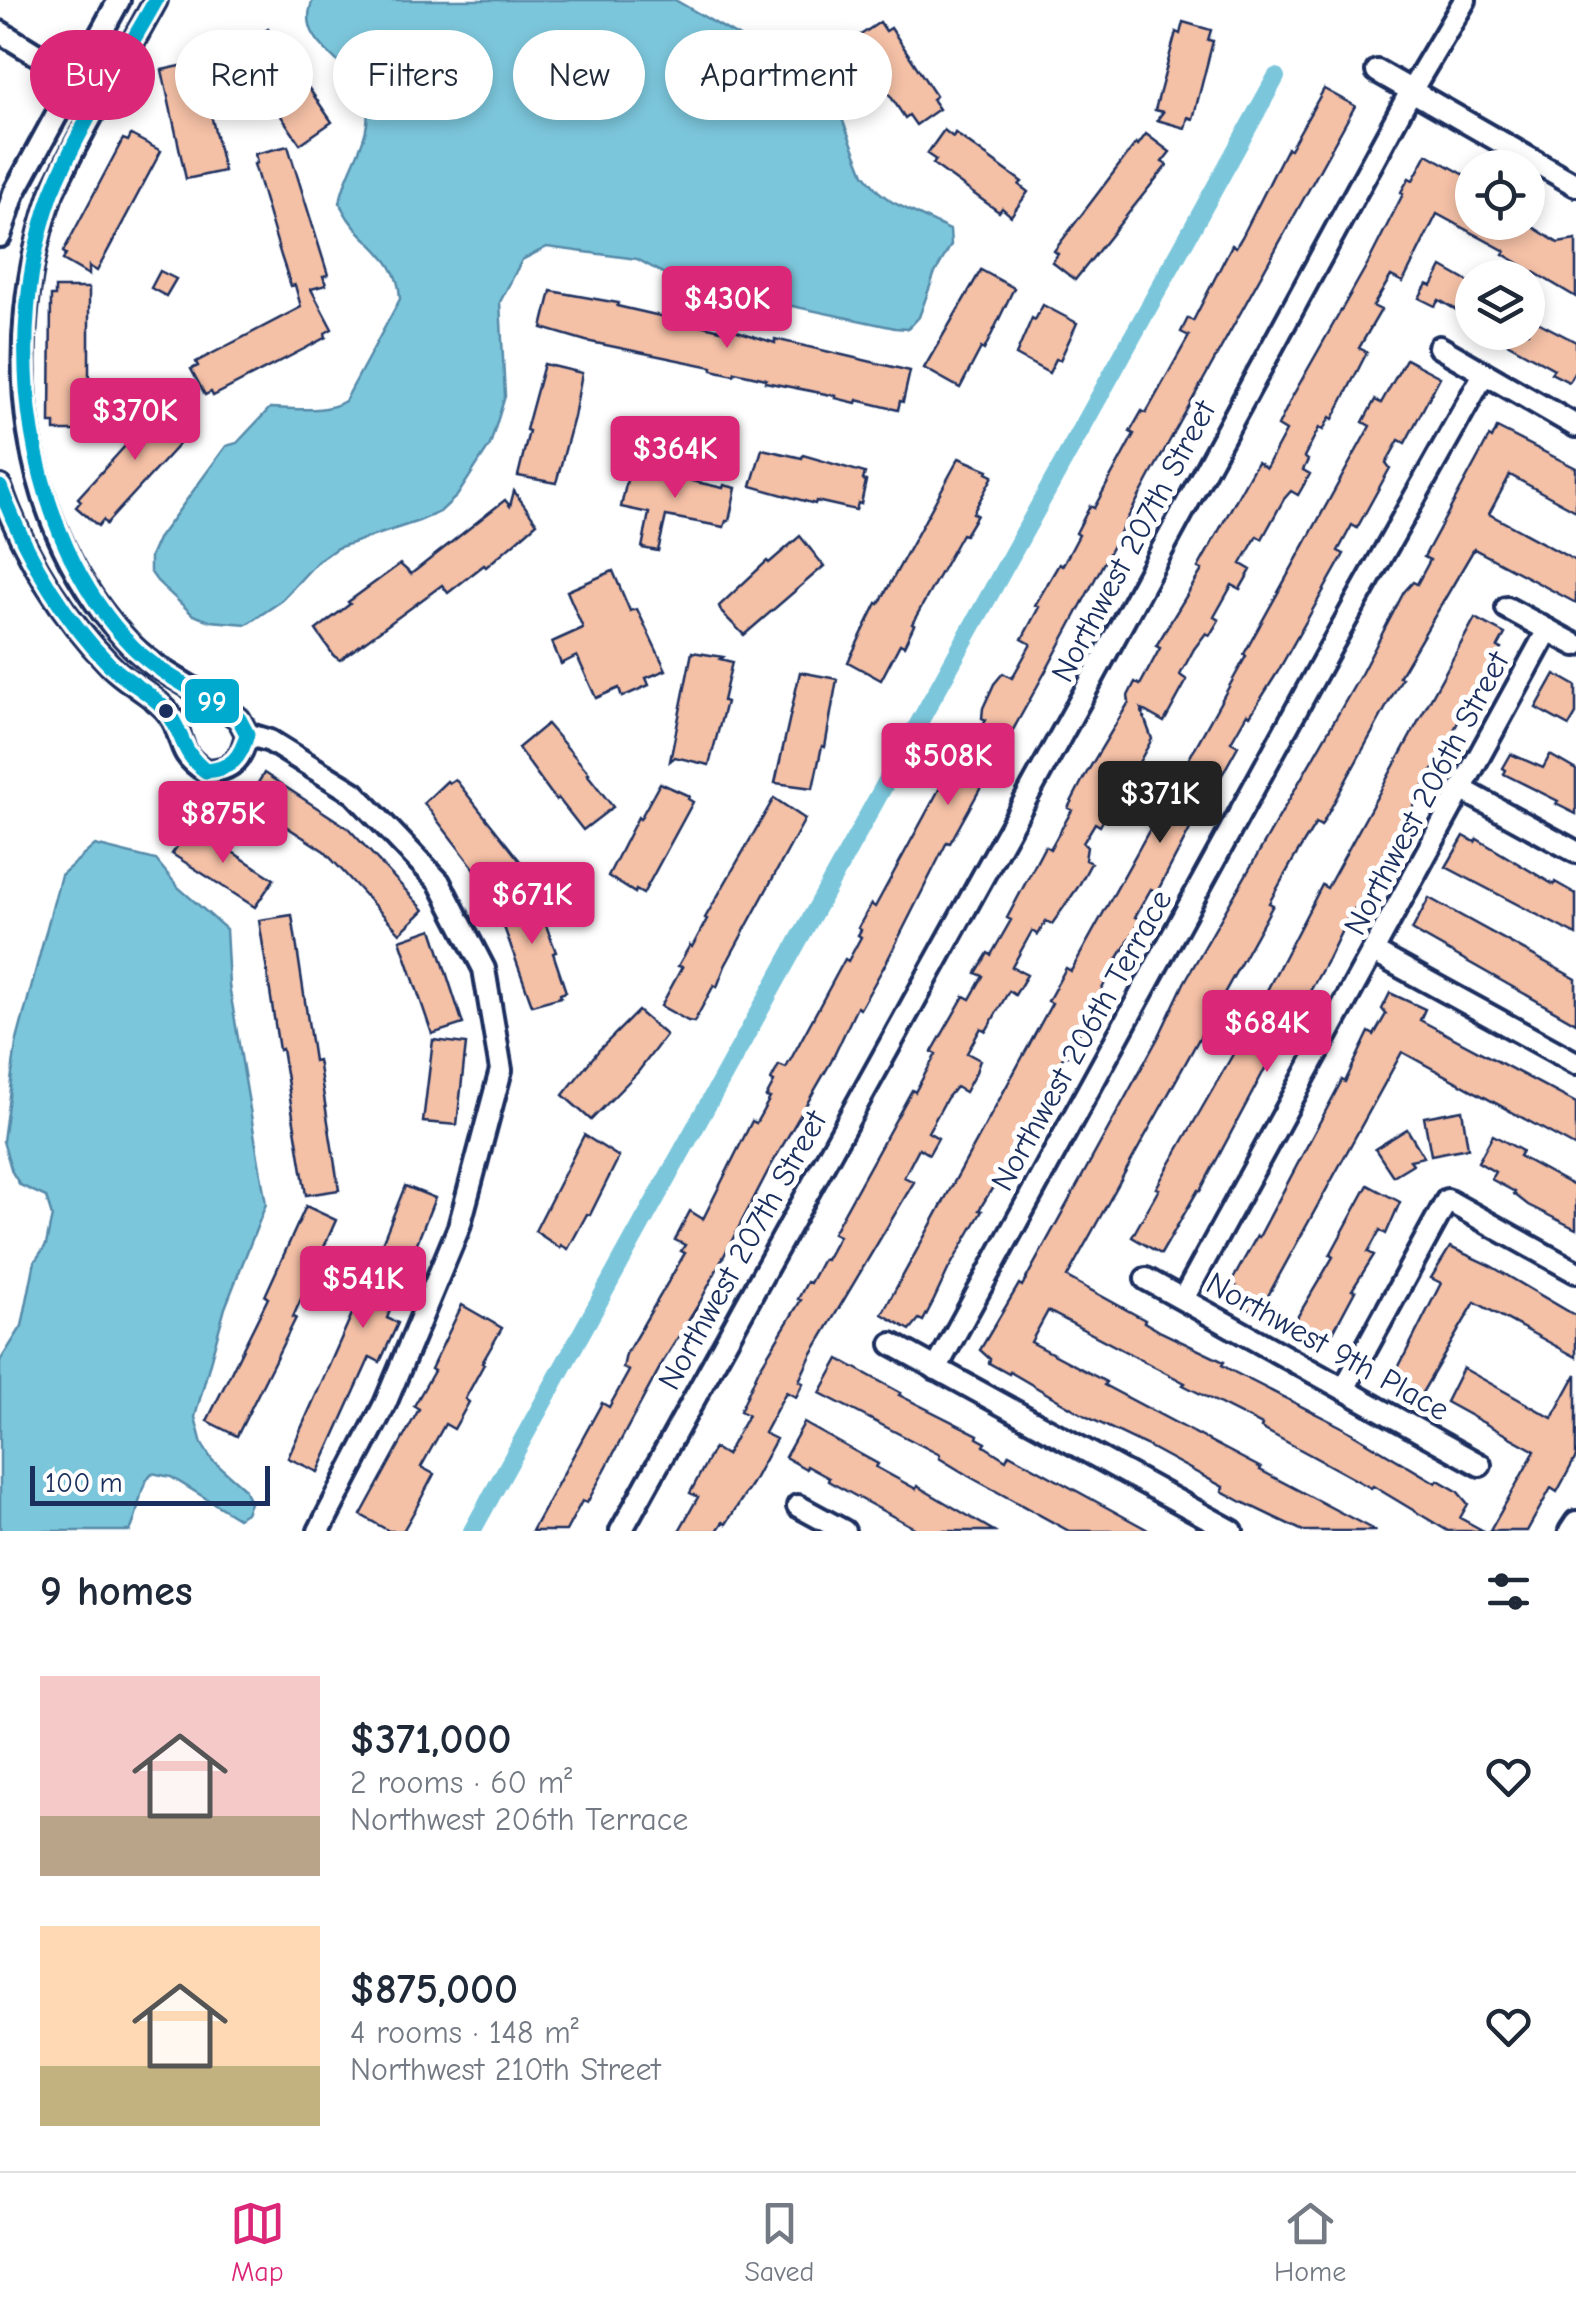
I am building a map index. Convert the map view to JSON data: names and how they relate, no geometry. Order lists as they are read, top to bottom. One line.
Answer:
{"streets":{"street":["Northwest 207th Street","Northwest 206th Street","Northwest 206th Terrace","Northwest 9th Place"]},"crossings":[["Northwest 206th Street","Northwest 9th Place"]],"lines":["transit line 99"],"scale_bar":"100 m","page":{"chip":["Buy","Rent","Filters","New","Apartment"],"price":["$430K","$370K","$364K","$508K","$371K","$875K","$671K","$684K","$541K"],"scale":"100 m","heading":"9 homes","list":[{"name":"$371,000","note":"2 rooms · 60 m² · Northwest 206th Terrace"},{"name":"$875,000","note":"4 rooms · 148 m² · Northwest 210th Street"}],"tabs":["Map","Saved","Home"]}}
